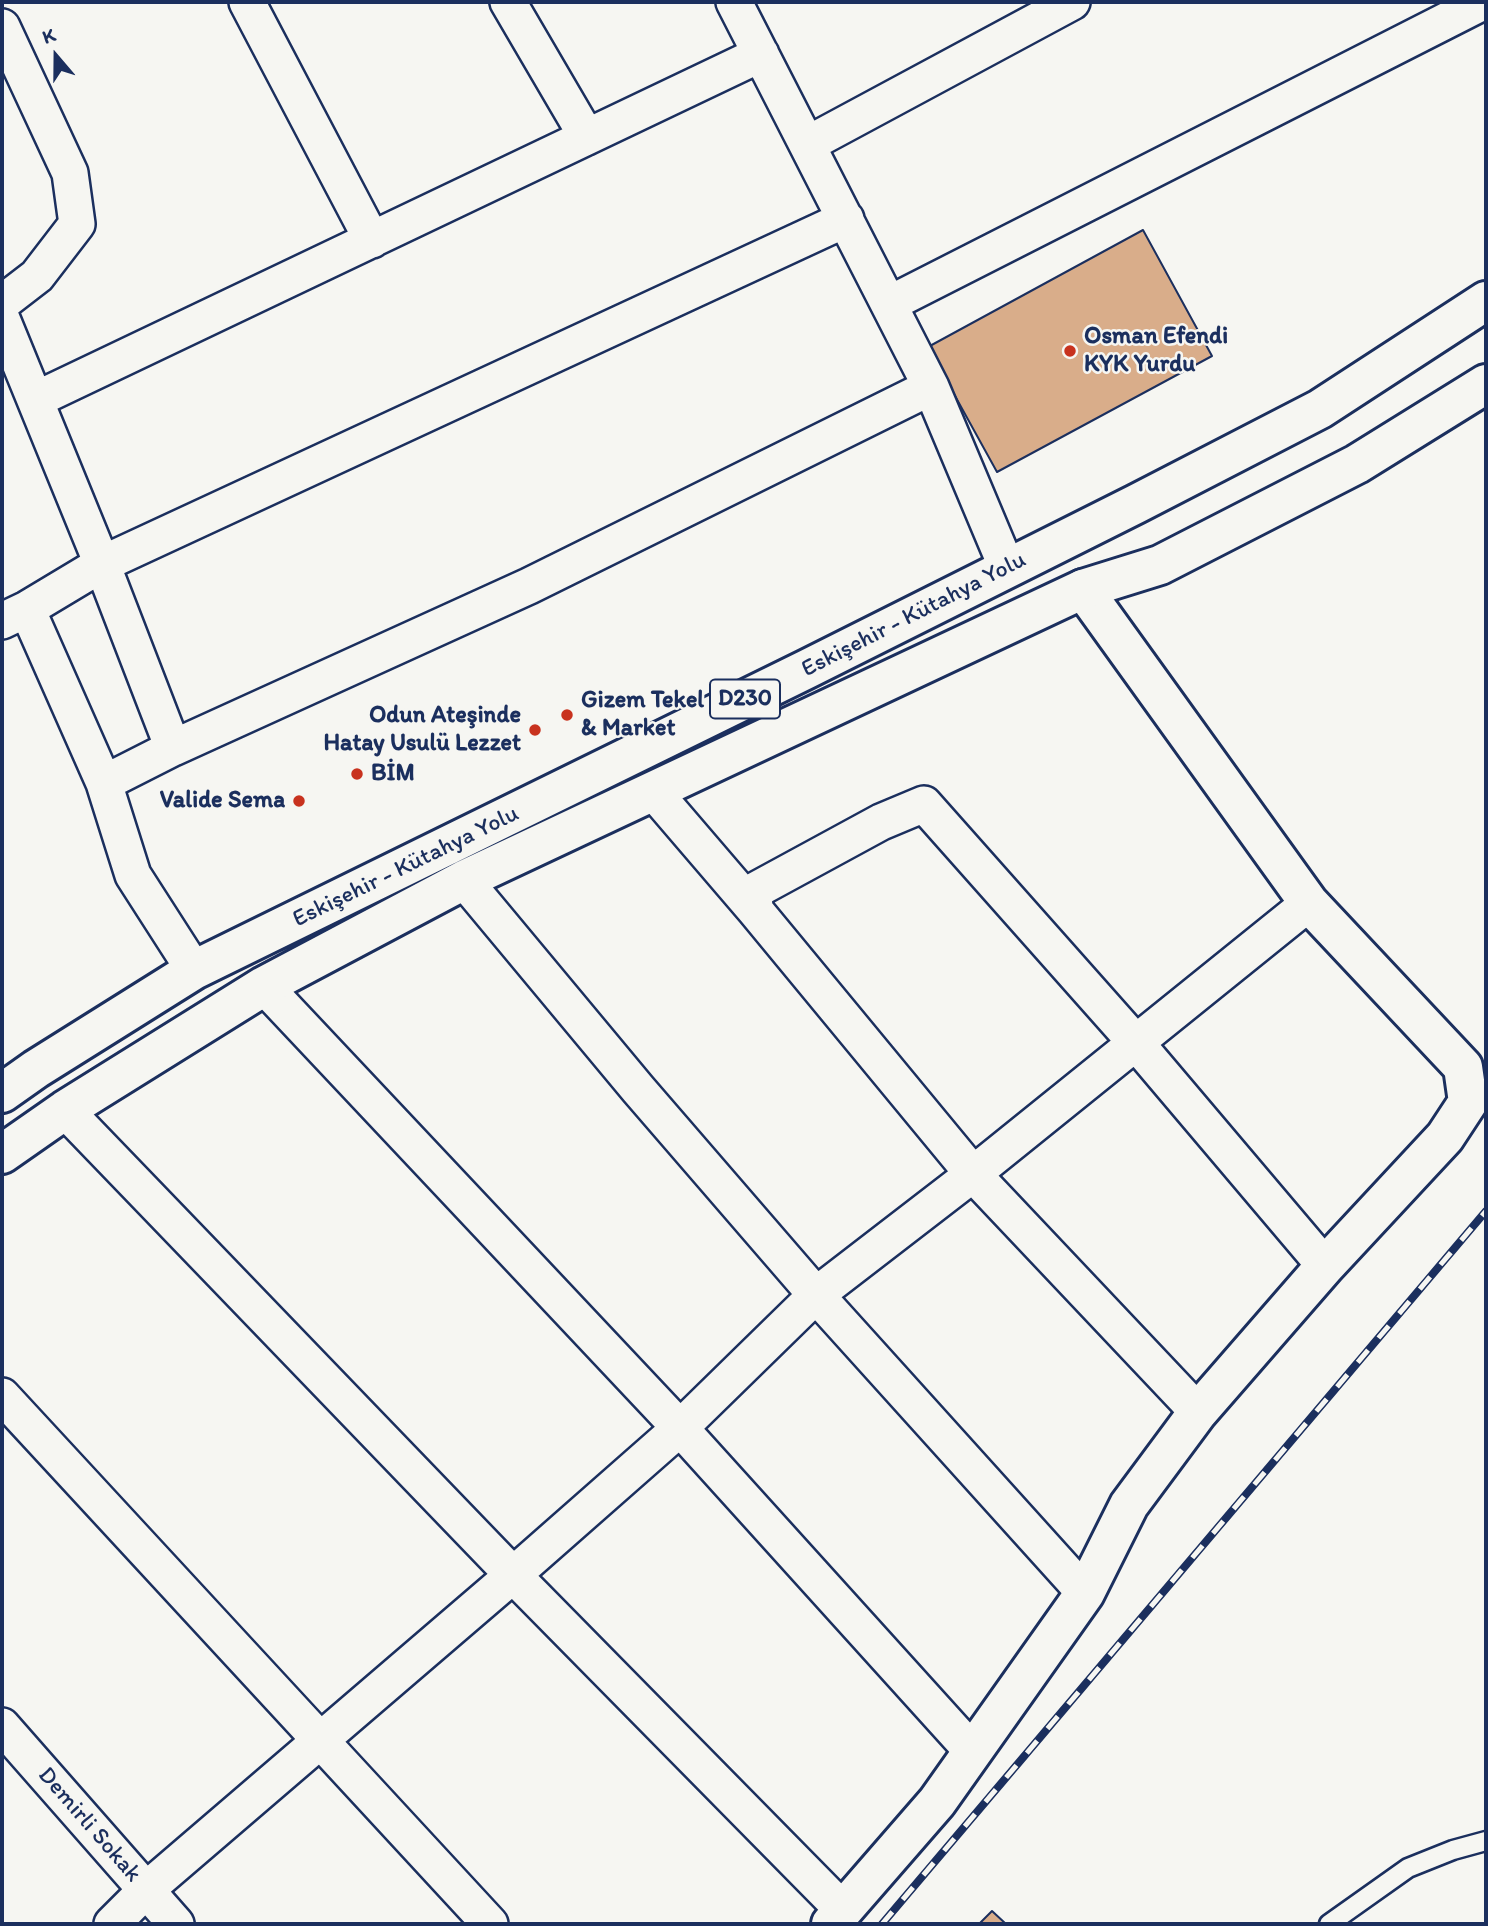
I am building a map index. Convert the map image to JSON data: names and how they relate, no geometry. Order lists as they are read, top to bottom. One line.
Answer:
{"streets":{"main road":["Eskişehir - Kütahya Yolu","D230"],"street":["Demirli Sokak"]},"places":["Osman Efendi KYK Yurdu","Gizem Tekel & Market","Odun Ateşinde Hatay Usulü Lezzet","BİM","Valide Sema"],"north":"top"}
